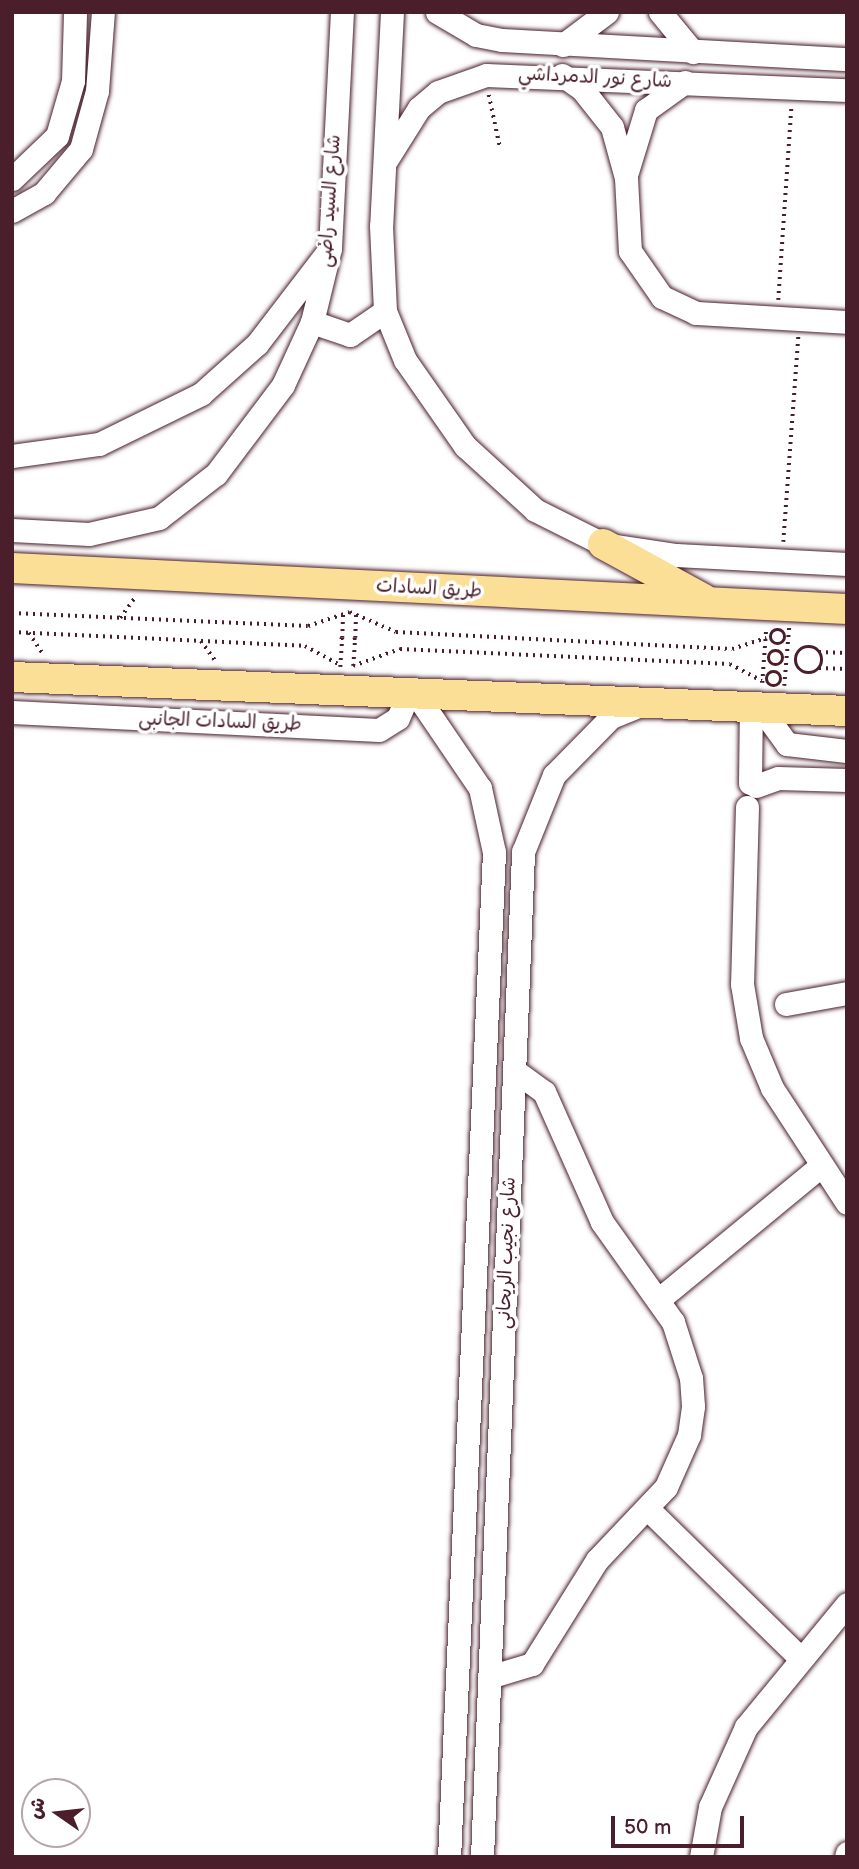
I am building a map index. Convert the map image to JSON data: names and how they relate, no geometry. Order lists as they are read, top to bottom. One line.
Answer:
{"streets":{"main road":["طريق السادات"],"street":["شارع نور الدمرداشي","شارع السيد راضى","طريق السادات الجانبى","شارع نجيب الريحانى"]},"crossings":[["طريق السادات الجانبى","شارع نجيب الريحانى"]],"scale_bar":"50 m","north":"left"}
